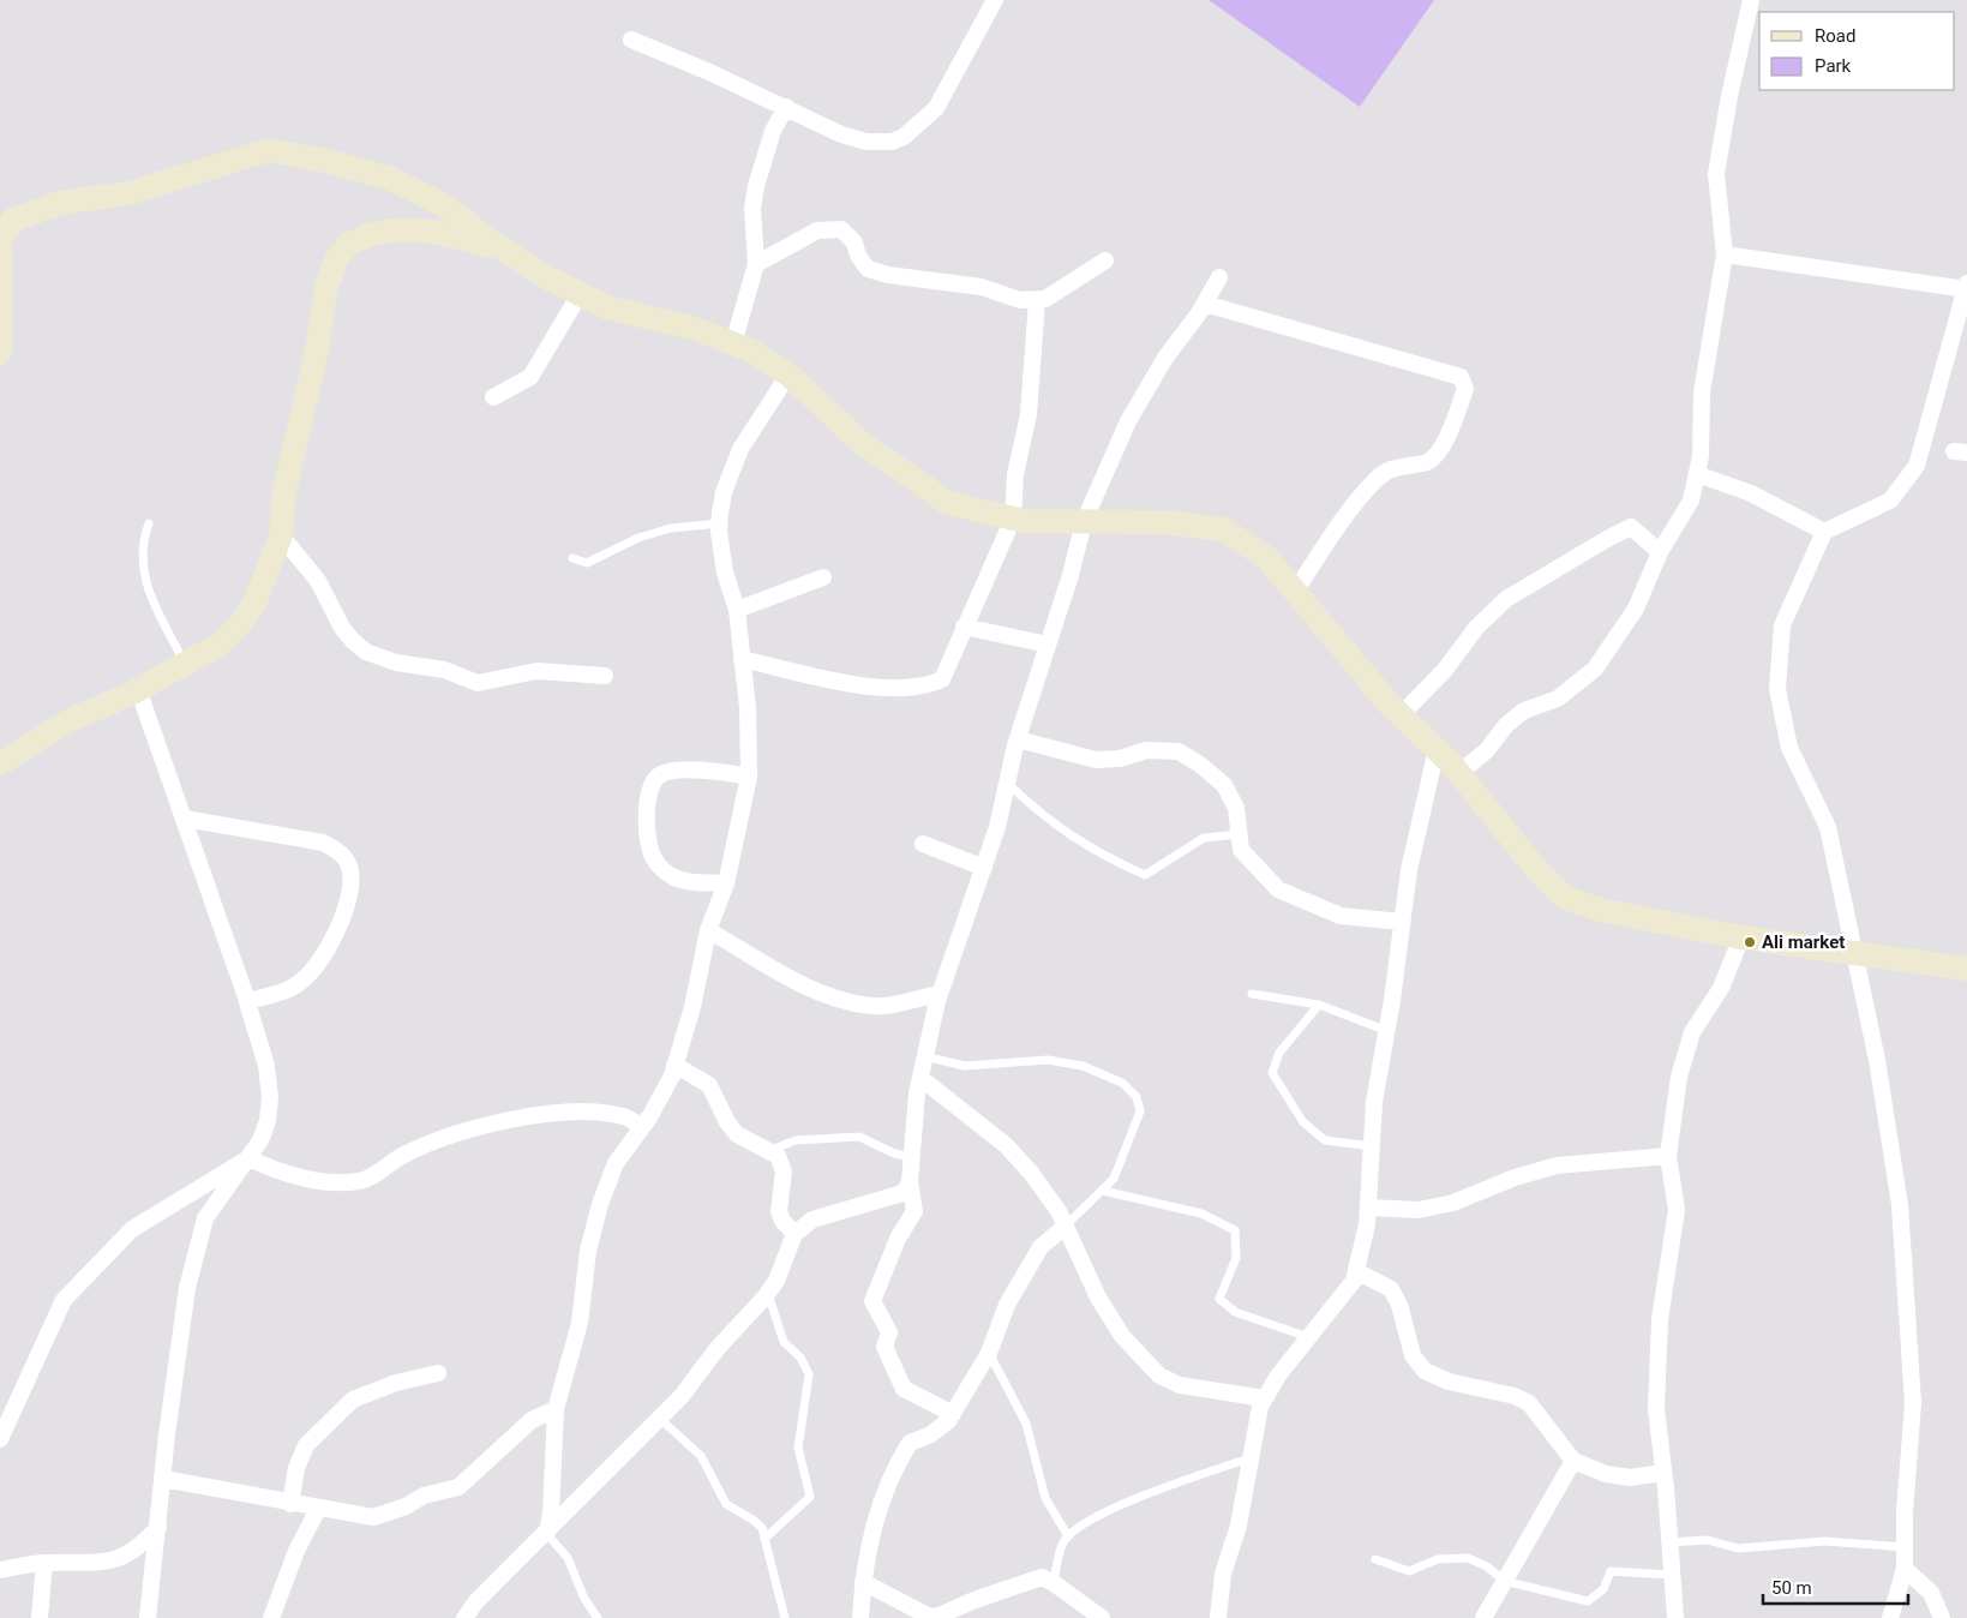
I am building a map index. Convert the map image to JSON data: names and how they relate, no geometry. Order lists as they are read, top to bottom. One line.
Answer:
{"places":["Ali market"],"legend":["Road","Park"],"scale_bar":"50 m"}
